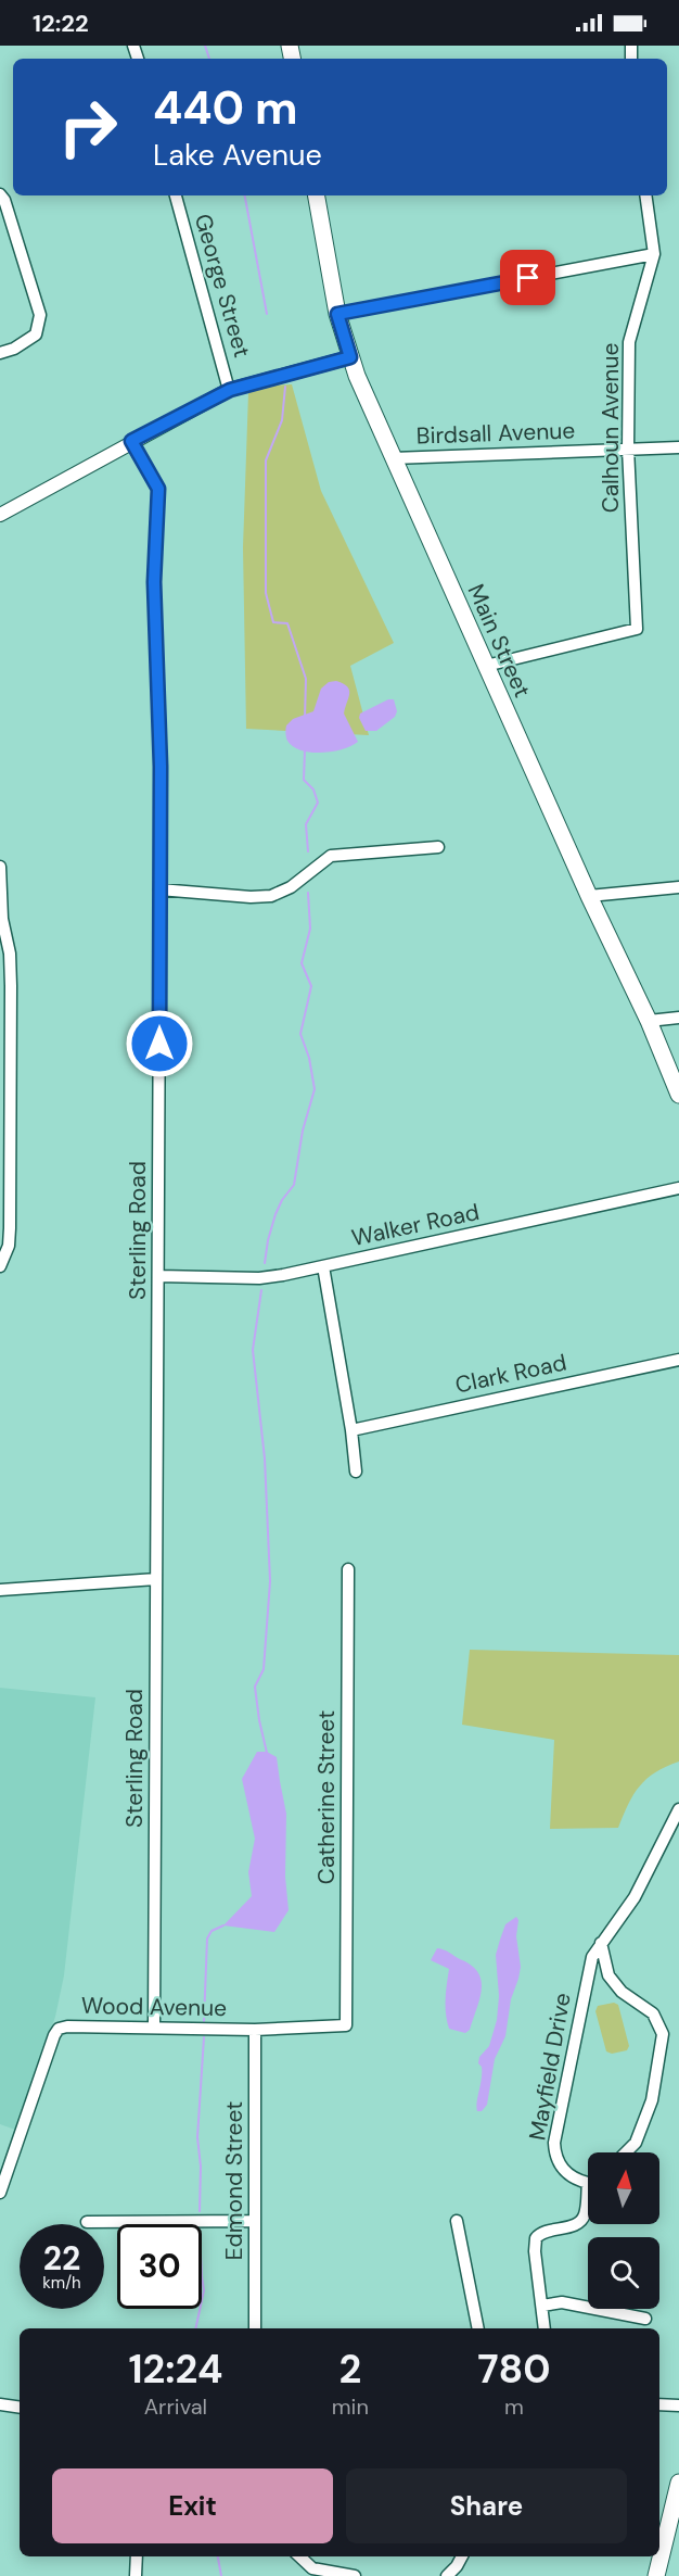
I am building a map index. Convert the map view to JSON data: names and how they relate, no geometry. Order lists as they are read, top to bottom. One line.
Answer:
{"streets":{"main road":["Main Street"],"street":["George Street","Calhoun Avenue","Birdsall Avenue","Walker Road","Sterling Road","Clark Road","Catherine Street","Wood Avenue","Mayfield Drive","Edmond Street"]},"crossings":[["Calhoun Avenue","Birdsall Avenue"],["Calhoun Avenue","Main Street"],["Birdsall Avenue","Main Street"],["Walker Road","Sterling Road"],["Sterling Road","Wood Avenue"],["Catherine Street","Wood Avenue"],["Wood Avenue","Edmond Street"]],"north":"top","page":{"status":"12:22","turn":["440 m","Lake Avenue"],"speed":"22 km/h","limit":"30","eta":["12:24","Arrival","2","min","780","m"],"buttons":["Exit","Share"]}}
